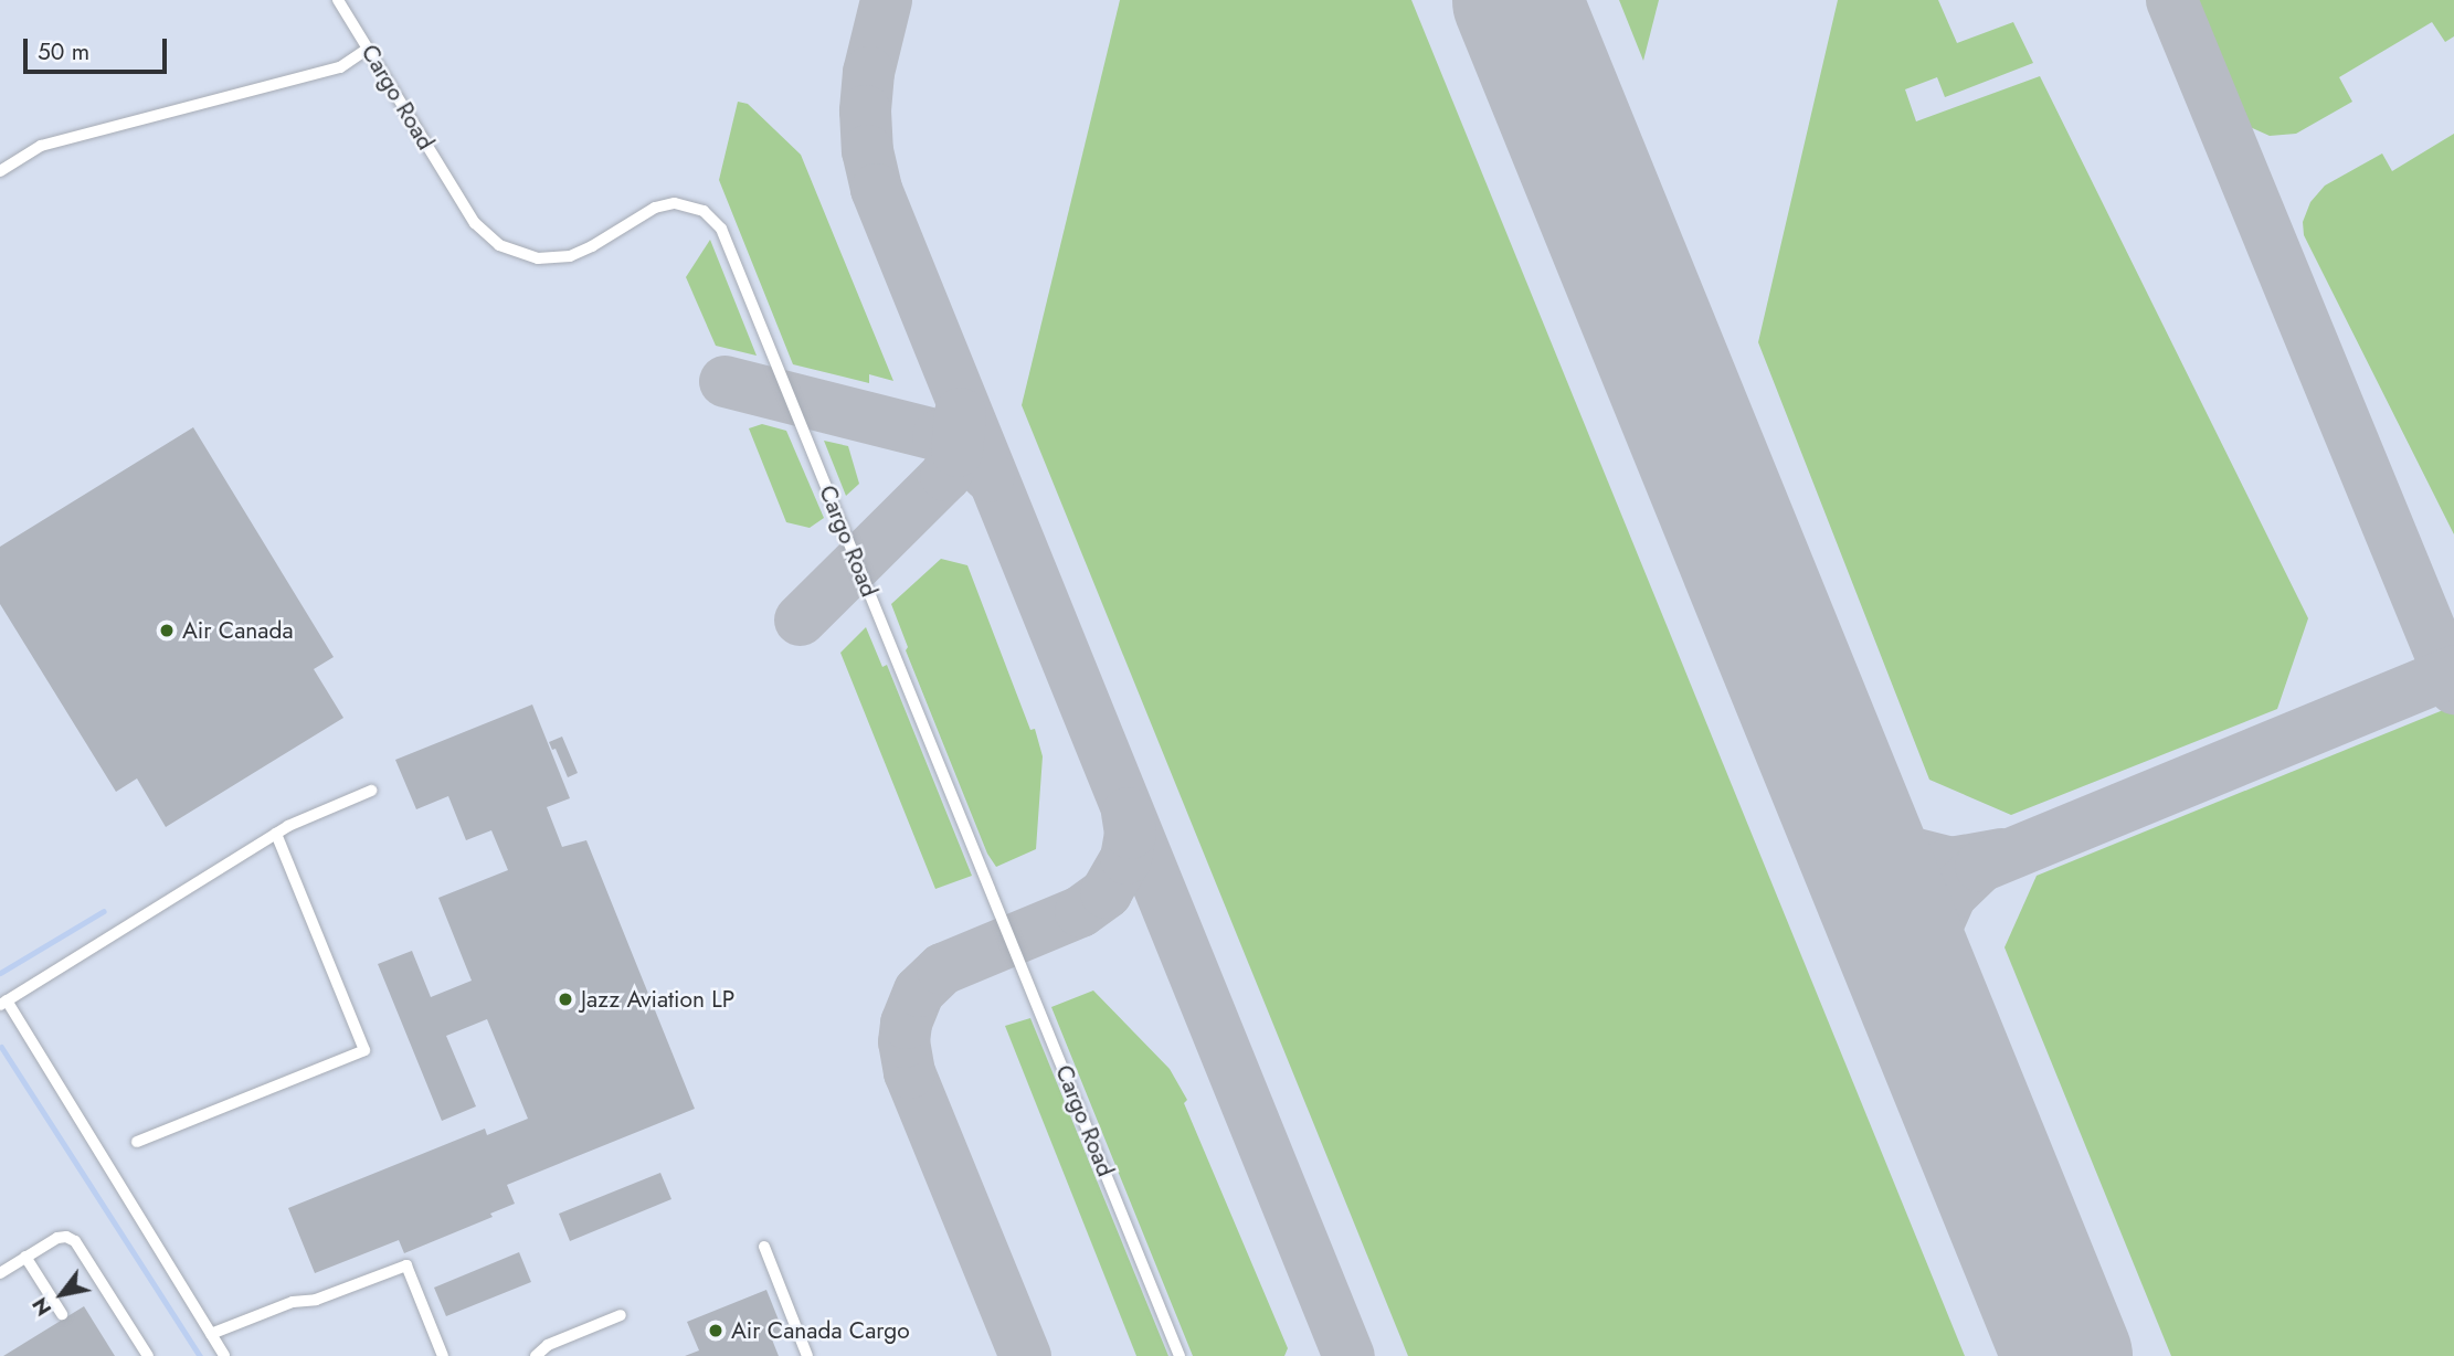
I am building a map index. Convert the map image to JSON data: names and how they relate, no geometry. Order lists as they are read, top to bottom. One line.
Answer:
{"streets":{"lane":["Cargo Road"]},"places":["Air Canada","Jazz Aviation LP","Air Canada Cargo"],"scale_bar":"50 m","north":"bottom left"}
